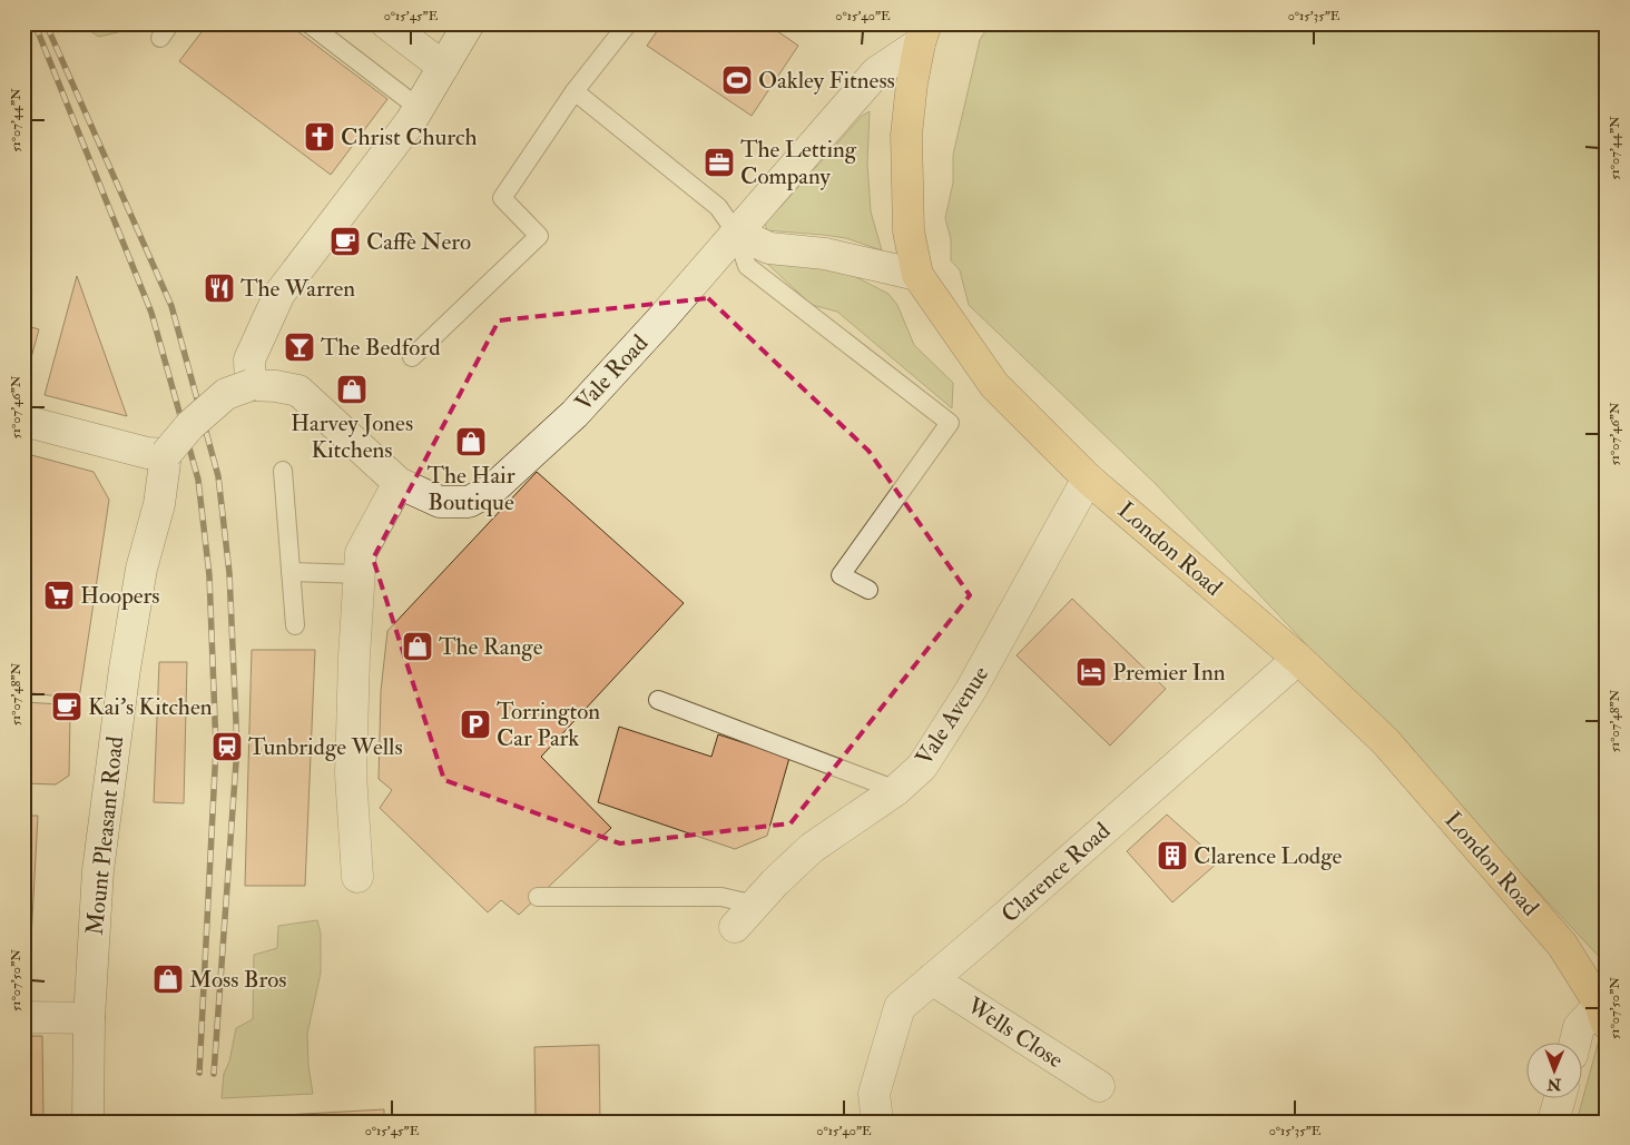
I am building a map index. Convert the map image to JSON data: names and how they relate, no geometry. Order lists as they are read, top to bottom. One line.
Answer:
{"streets":{"highway":["London Road"],"street":["Vale Road","Vale Avenue","Mount Pleasant Road","Clarence Road","Wells Close"]},"crossings":[["Vale Road","London Road"],["London Road","Vale Avenue"],["London Road","Clarence Road"],["Clarence Road","Wells Close"]],"places":{"sports":["Oakley Fitness"],"church":["Christ Church"],"office":["The Letting Company"],"cafe":["Caffè Nero","Kai's Kitchen"],"restaurant":["The Warren"],"bar":["The Bedford"],"shop":["Harvey Jones Kitchens","The Hair Boutique","The Range","Moss Bros"],"supermarket":["Hoopers"],"hotel":["Premier Inn"],"parking":["Torrington Car Park"],"station":["Tunbridge Wells"],"building":["Clarence Lodge"]},"north":"bottom","coordinates":["0°15'45\"E","0°15'40\"E","0°15'35\"E","51°07'44\"N","51°07'46\"N","51°07'48\"N","51°07'50\"N"]}
